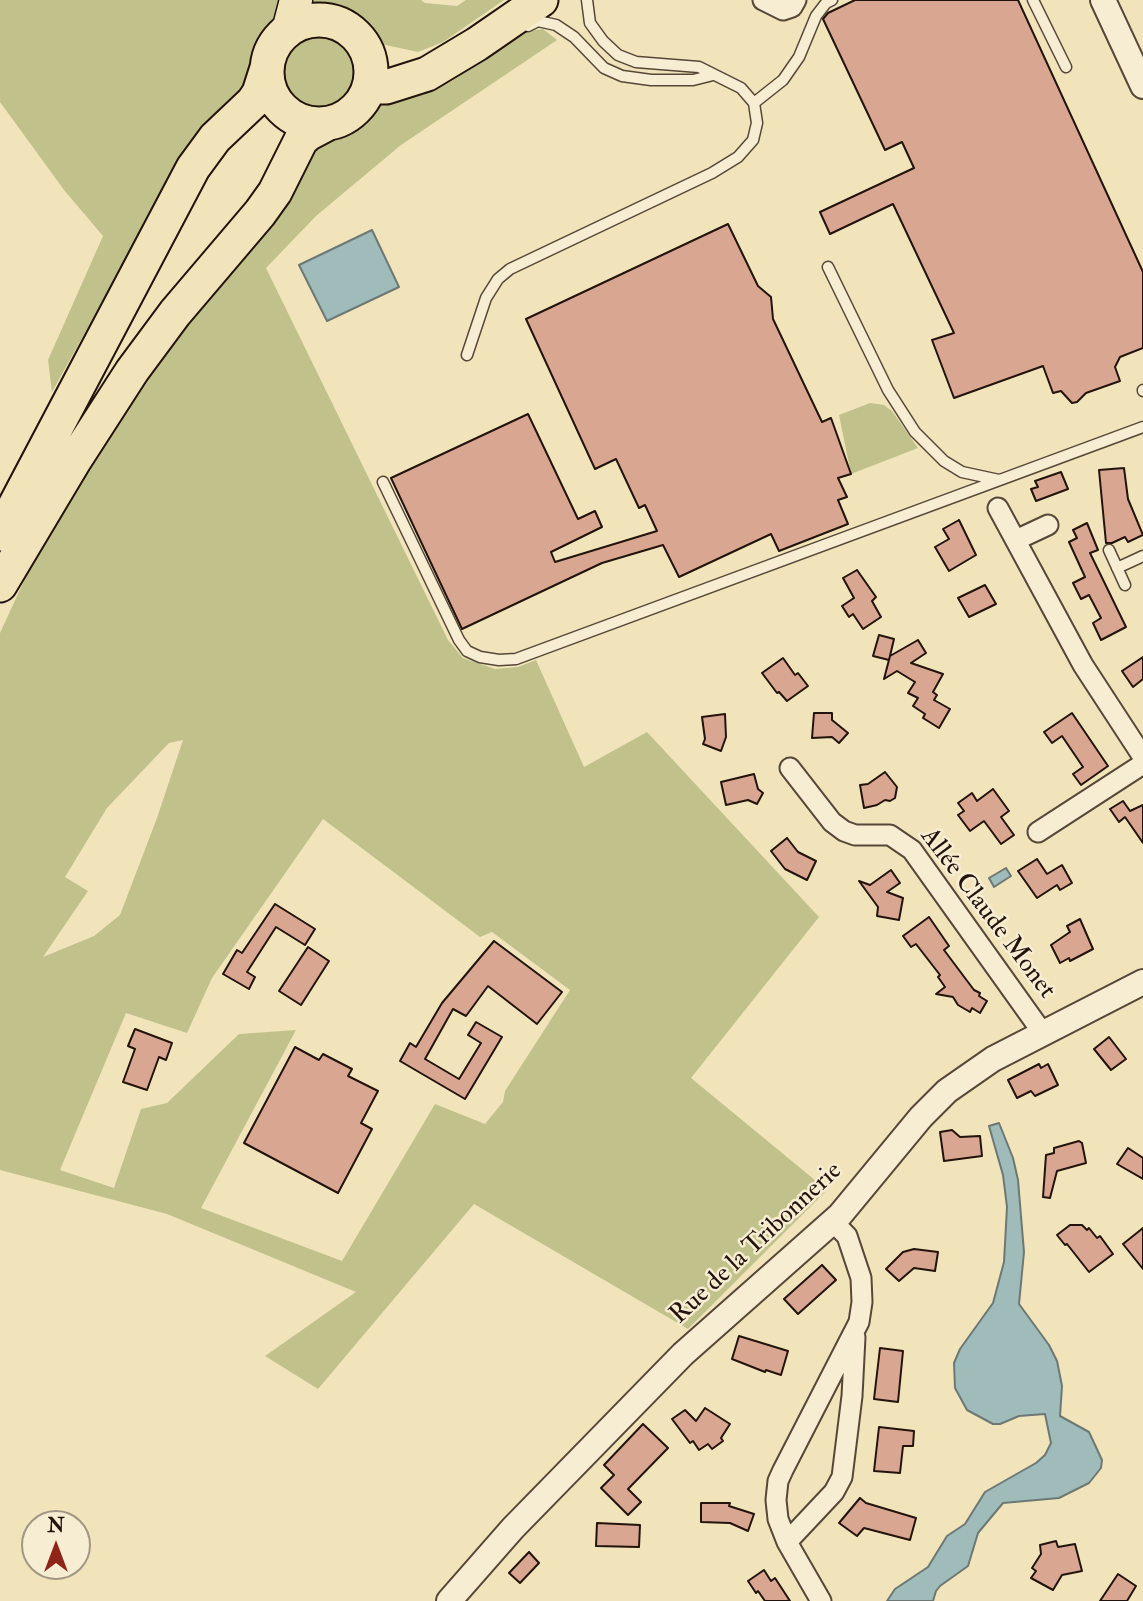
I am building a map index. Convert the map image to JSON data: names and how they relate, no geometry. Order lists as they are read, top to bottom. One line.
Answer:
{"streets":{"street":["Allée Claude Monet","Rue de la Tribonnerie"]},"crossings":[["Allée Claude Monet","Rue de la Tribonnerie"]],"north":"top"}
